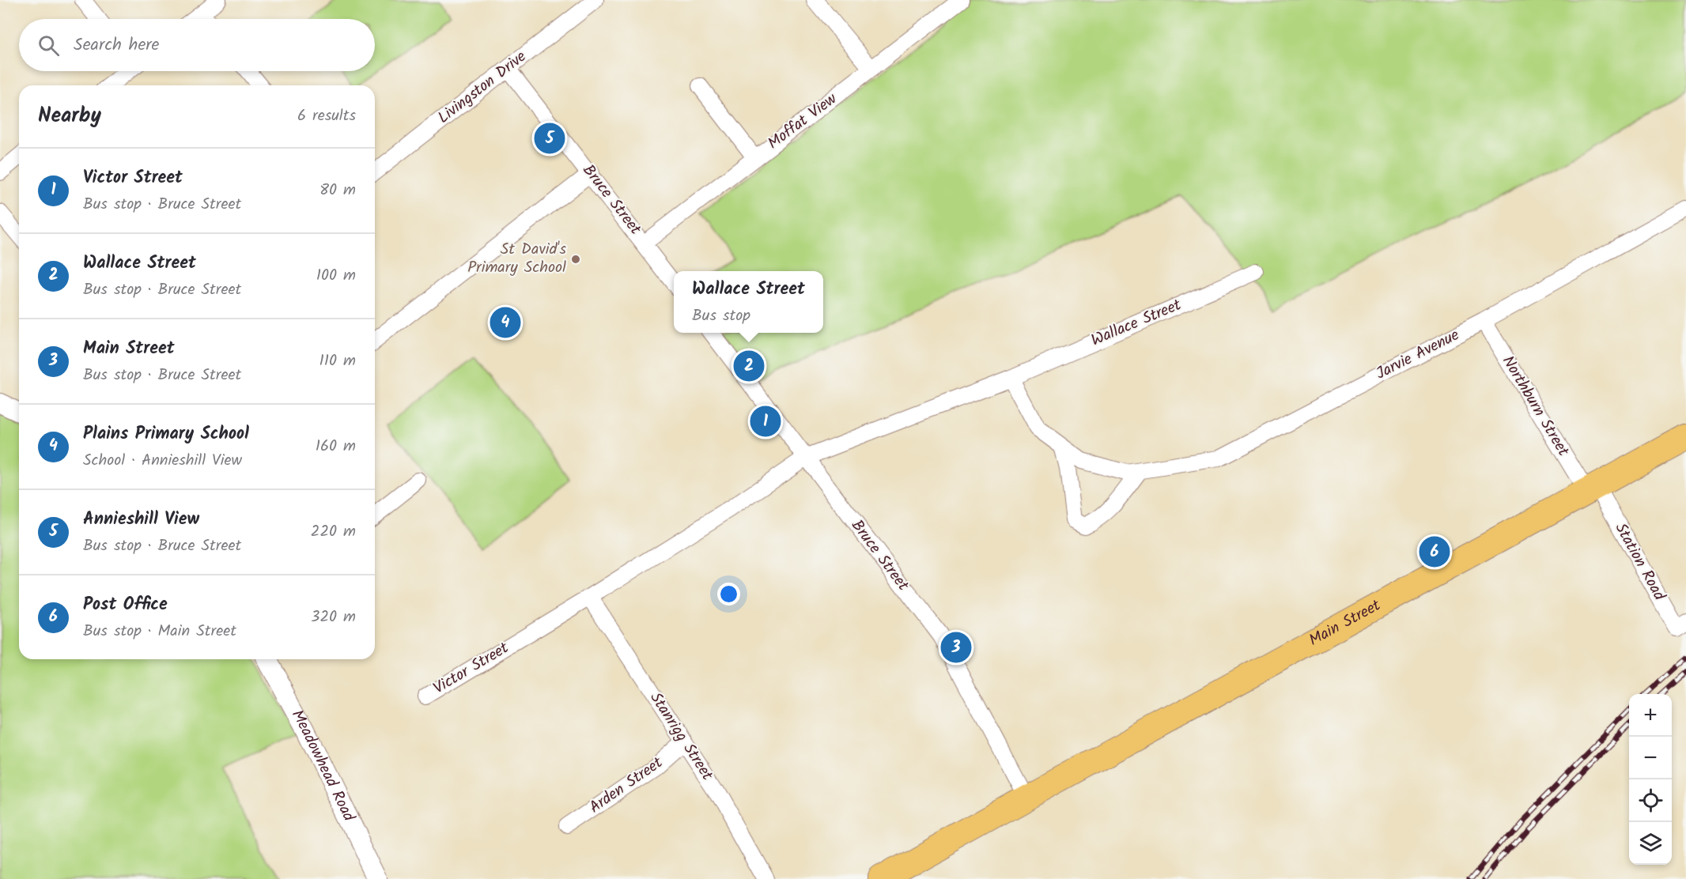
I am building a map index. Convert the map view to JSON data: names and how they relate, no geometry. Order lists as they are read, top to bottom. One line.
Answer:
{"streets":{"main road":["Main Street"],"street":["Livingston Drive","Moffat View","Bruce Street","Wallace Street","Jarvie Avenue","Northburn Street","Station Road","Victor Street","Stanrigg Street","Meadowhead Road","Arden Street"]},"crossings":[["Livingston Drive","Bruce Street"],["Moffat View","Bruce Street"],["Bruce Street","Wallace Street"],["Bruce Street","Main Street"],["Bruce Street","Victor Street"],["Wallace Street","Jarvie Avenue"],["Wallace Street","Victor Street"],["Jarvie Avenue","Northburn Street"],["Northburn Street","Station Road"],["Northburn Street","Main Street"],["Station Road","Main Street"],["Victor Street","Stanrigg Street"],["Stanrigg Street","Arden Street"]],"places":["St David's Primary School"],"page":{"search":"Search here","heading":["Nearby","6 results"],"pins":["5","4","2","1","6","3"],"list":[{"mark":"1","name":"Victor Street","note":"Bus stop · Bruce Street","value":"80 m"},{"mark":"2","name":"Wallace Street","note":"Bus stop · Bruce Street","value":"100 m"},{"mark":"3","name":"Main Street","note":"Bus stop · Bruce Street","value":"110 m"},{"mark":"4","name":"Plains Primary School","note":"School · Annieshill View","value":"160 m"},{"mark":"5","name":"Annieshill View","note":"Bus stop · Bruce Street","value":"220 m"},{"mark":"6","name":"Post Office","note":"Bus stop · Main Street","value":"320 m"}],"popup":["Wallace Street","Bus stop"],"map_buttons":["+","−"]}}
